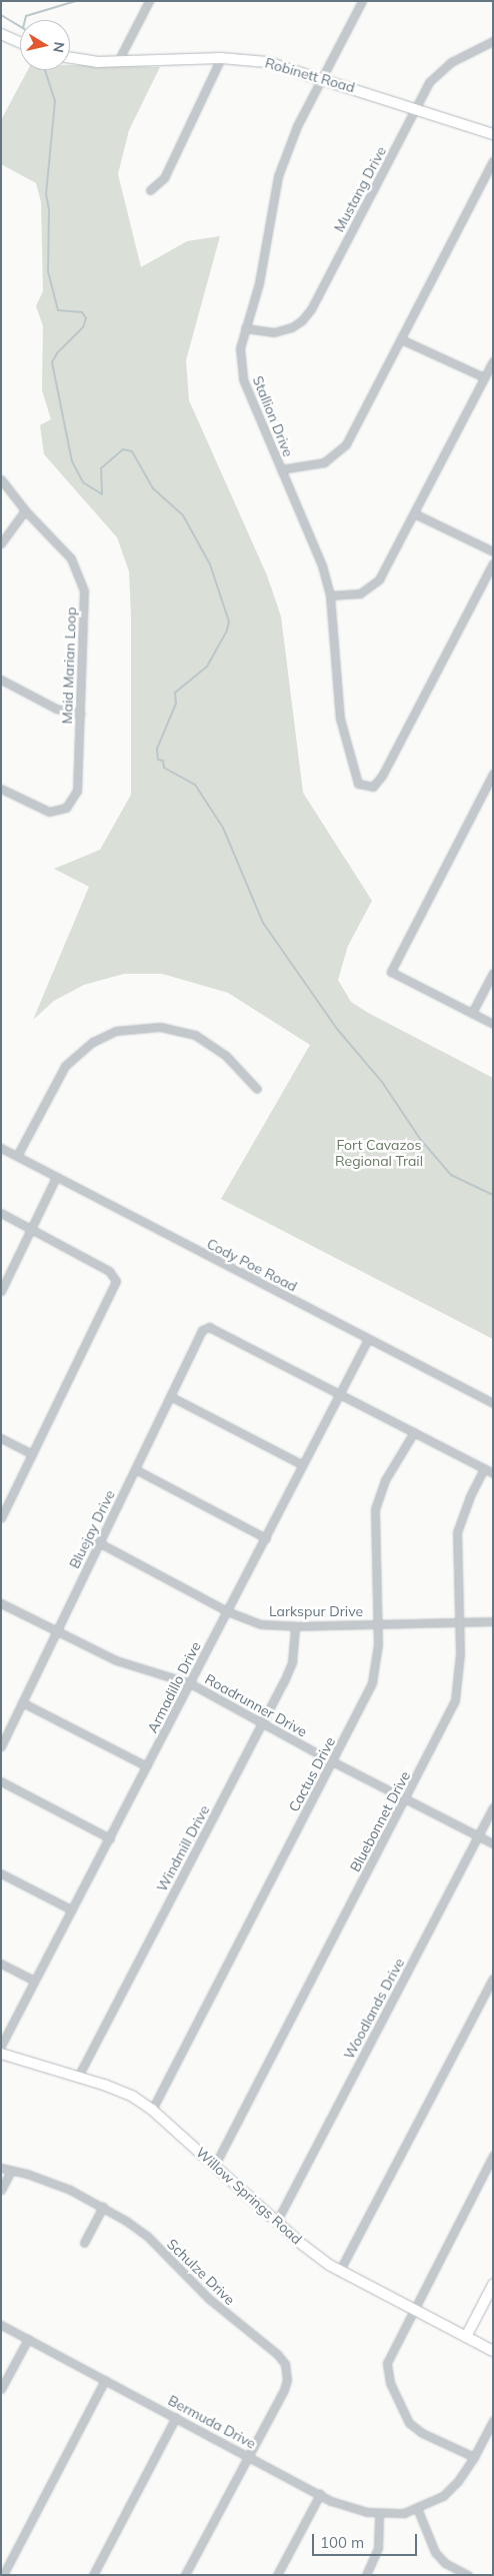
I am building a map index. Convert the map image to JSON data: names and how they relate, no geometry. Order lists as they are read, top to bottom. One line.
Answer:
{"streets":{"street":["Robinett Road","Mustang Drive","Stallion Drive","Maid Marian Loop","Cody Poe Road","Bluejay Drive","Larkspur Drive","Armadillo Drive","Roadrunner Drive","Cactus Drive","Bluebonnet Drive","Windmill Drive","Woodlands Drive","Willow Springs Road","Schulze Drive","Bermuda Drive"]},"crossings":[["Robinett Road","Mustang Drive"],["Robinett Road","Stallion Drive"],["Mustang Drive","Stallion Drive"],["Cody Poe Road","Armadillo Drive"],["Bluejay Drive","Larkspur Drive"],["Bluejay Drive","Armadillo Drive"],["Bluejay Drive","Roadrunner Drive"],["Larkspur Drive","Armadillo Drive"],["Larkspur Drive","Cactus Drive"],["Larkspur Drive","Bluebonnet Drive"],["Larkspur Drive","Windmill Drive"],["Armadillo Drive","Roadrunner Drive"],["Roadrunner Drive","Cactus Drive"],["Roadrunner Drive","Bluebonnet Drive"],["Roadrunner Drive","Windmill Drive"],["Roadrunner Drive","Woodlands Drive"],["Cactus Drive","Willow Springs Road"],["Bluebonnet Drive","Willow Springs Road"],["Windmill Drive","Willow Springs Road"],["Woodlands Drive","Willow Springs Road"],["Schulze Drive","Bermuda Drive"]],"parks":["Fort Cavazos Regional Trail"],"scale_bar":"100 m","north":"right"}
